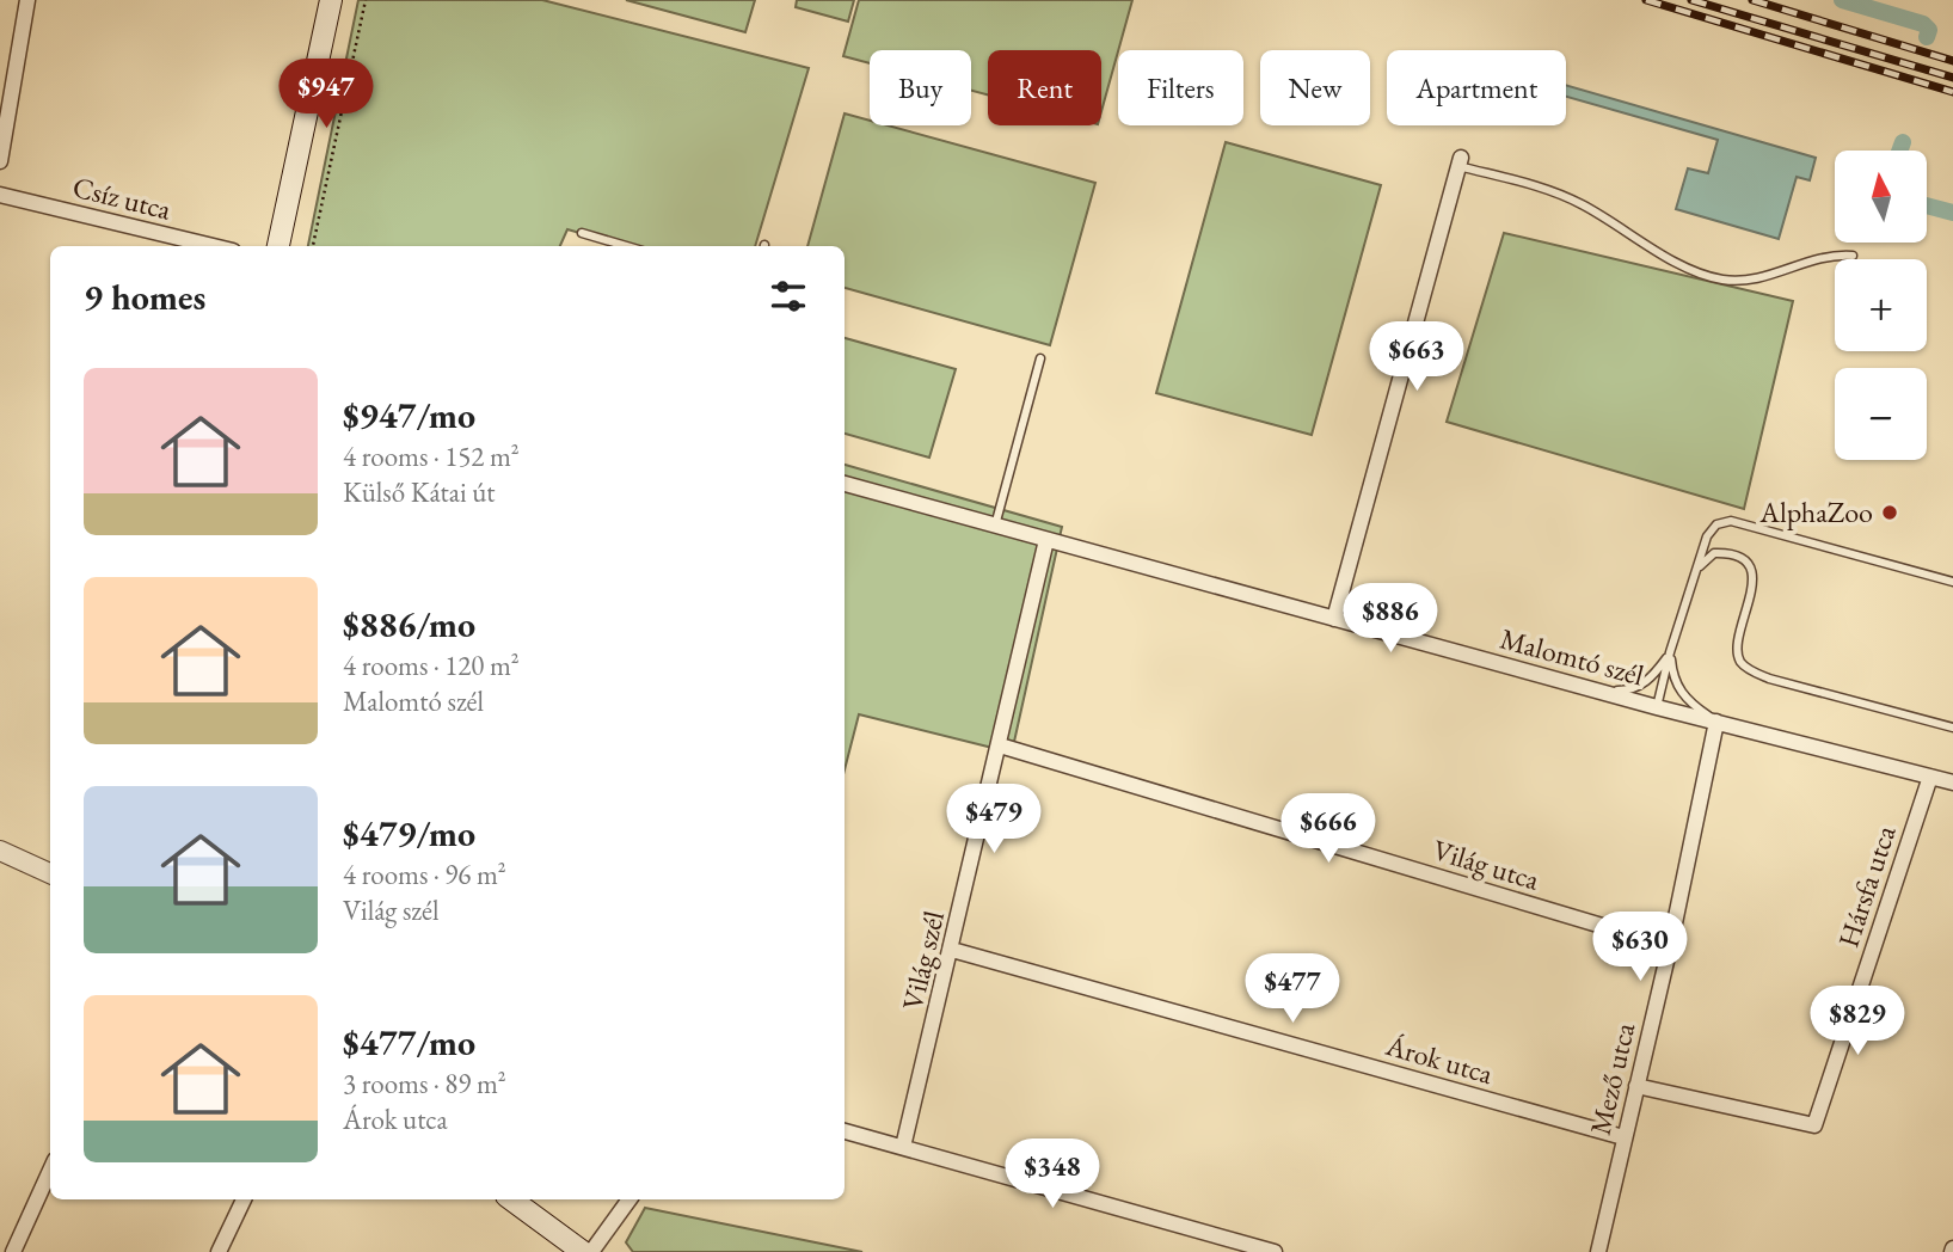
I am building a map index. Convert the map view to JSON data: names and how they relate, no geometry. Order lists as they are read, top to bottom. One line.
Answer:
{"streets":{"street":["Csíz utca","Malomtó szél","Világ utca","Hársfa utca","Világ szél","Árok utca","Mező utca"]},"crossings":[["Malomtó szél","Hársfa utca"],["Malomtó szél","Világ szél"],["Malomtó szél","Mező utca"],["Világ utca","Világ szél"],["Világ utca","Mező utca"],["Hársfa utca","Mező utca"],["Világ szél","Árok utca"],["Árok utca","Mező utca"]],"places":["AlphaZoo"],"north":"top","page":{"chip":["Buy","Rent","Filters","New","Apartment"],"price":["$947","$663","$886","$479","$666","$630","$477","$829","$348"],"map_buttons":["+","−"],"heading":"9 homes","list":[{"name":"$947/mo","note":"4 rooms · 152 m² · Külső Kátai út"},{"name":"$886/mo","note":"4 rooms · 120 m² · Malomtó szél"},{"name":"$479/mo","note":"4 rooms · 96 m² · Világ szél"},{"name":"$477/mo","note":"3 rooms · 89 m² · Árok utca"}]}}
